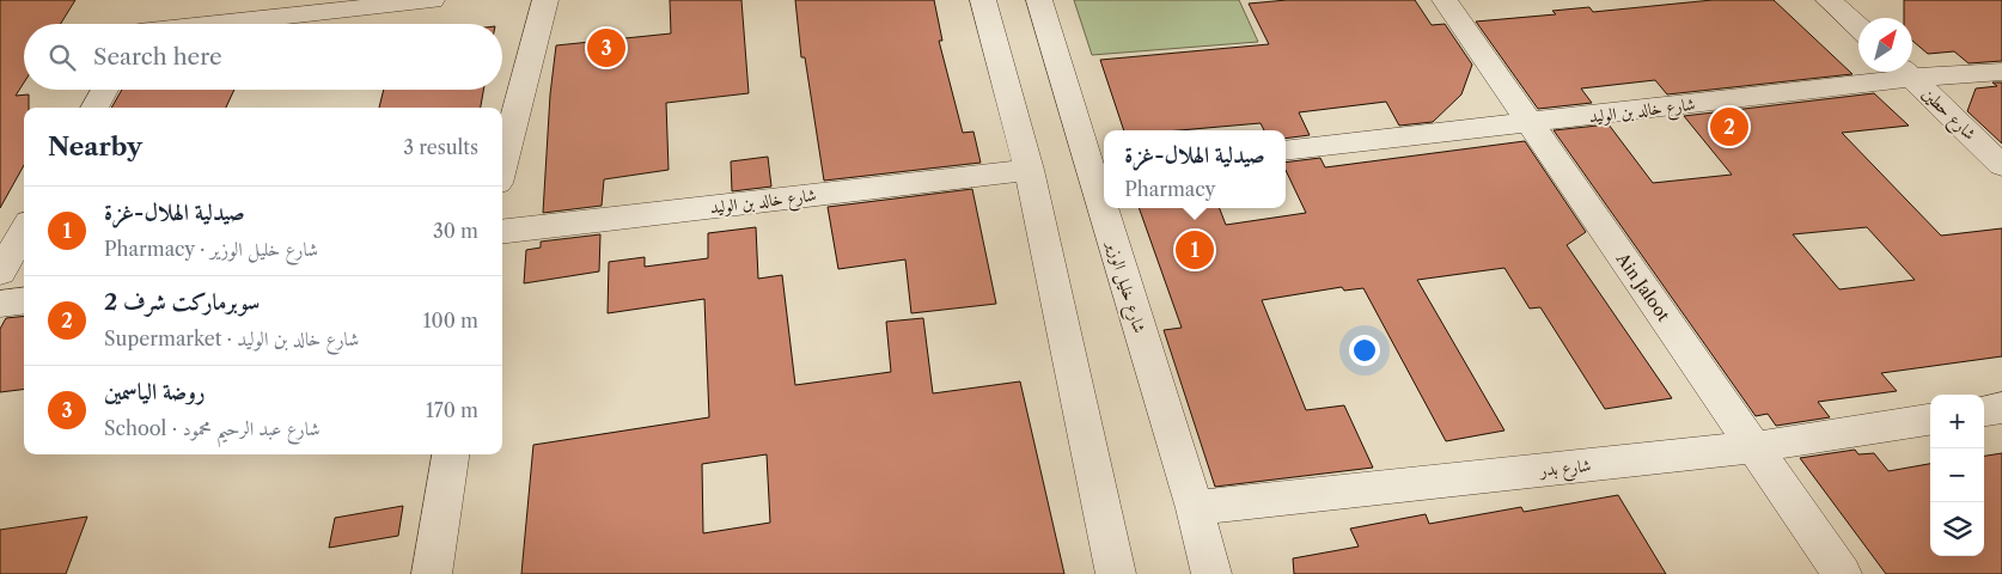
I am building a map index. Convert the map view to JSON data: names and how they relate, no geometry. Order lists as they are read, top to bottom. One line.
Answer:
{"streets":{"street":["شارع خالد بن الوليد","شارع حطين","شارع خليل الوزير","Ain Jaloot","شارع بدر"]},"crossings":[["شارع خالد بن الوليد","Ain Jaloot"],["شارع خليل الوزير","شارع بدر"],["Ain Jaloot","شارع بدر"]],"north":"top right","page":{"search":"Search here","pins":["3","2","1"],"heading":["Nearby","3 results"],"popup":["صيدلية الهلال-غزة","Pharmacy"],"list":[{"mark":"1","name":"صيدلية الهلال-غزة","note":"Pharmacy · شارع خليل الوزير","value":"30 m"},{"mark":"2","name":"سوبرماركت شرف 2","note":"Supermarket · شارع خالد بن الوليد","value":"100 m"},{"mark":"3","name":"روضة الياسمين","note":"School · شارع عبد الرحيم محمود","value":"170 m"}],"map_buttons":["+","−"]}}
